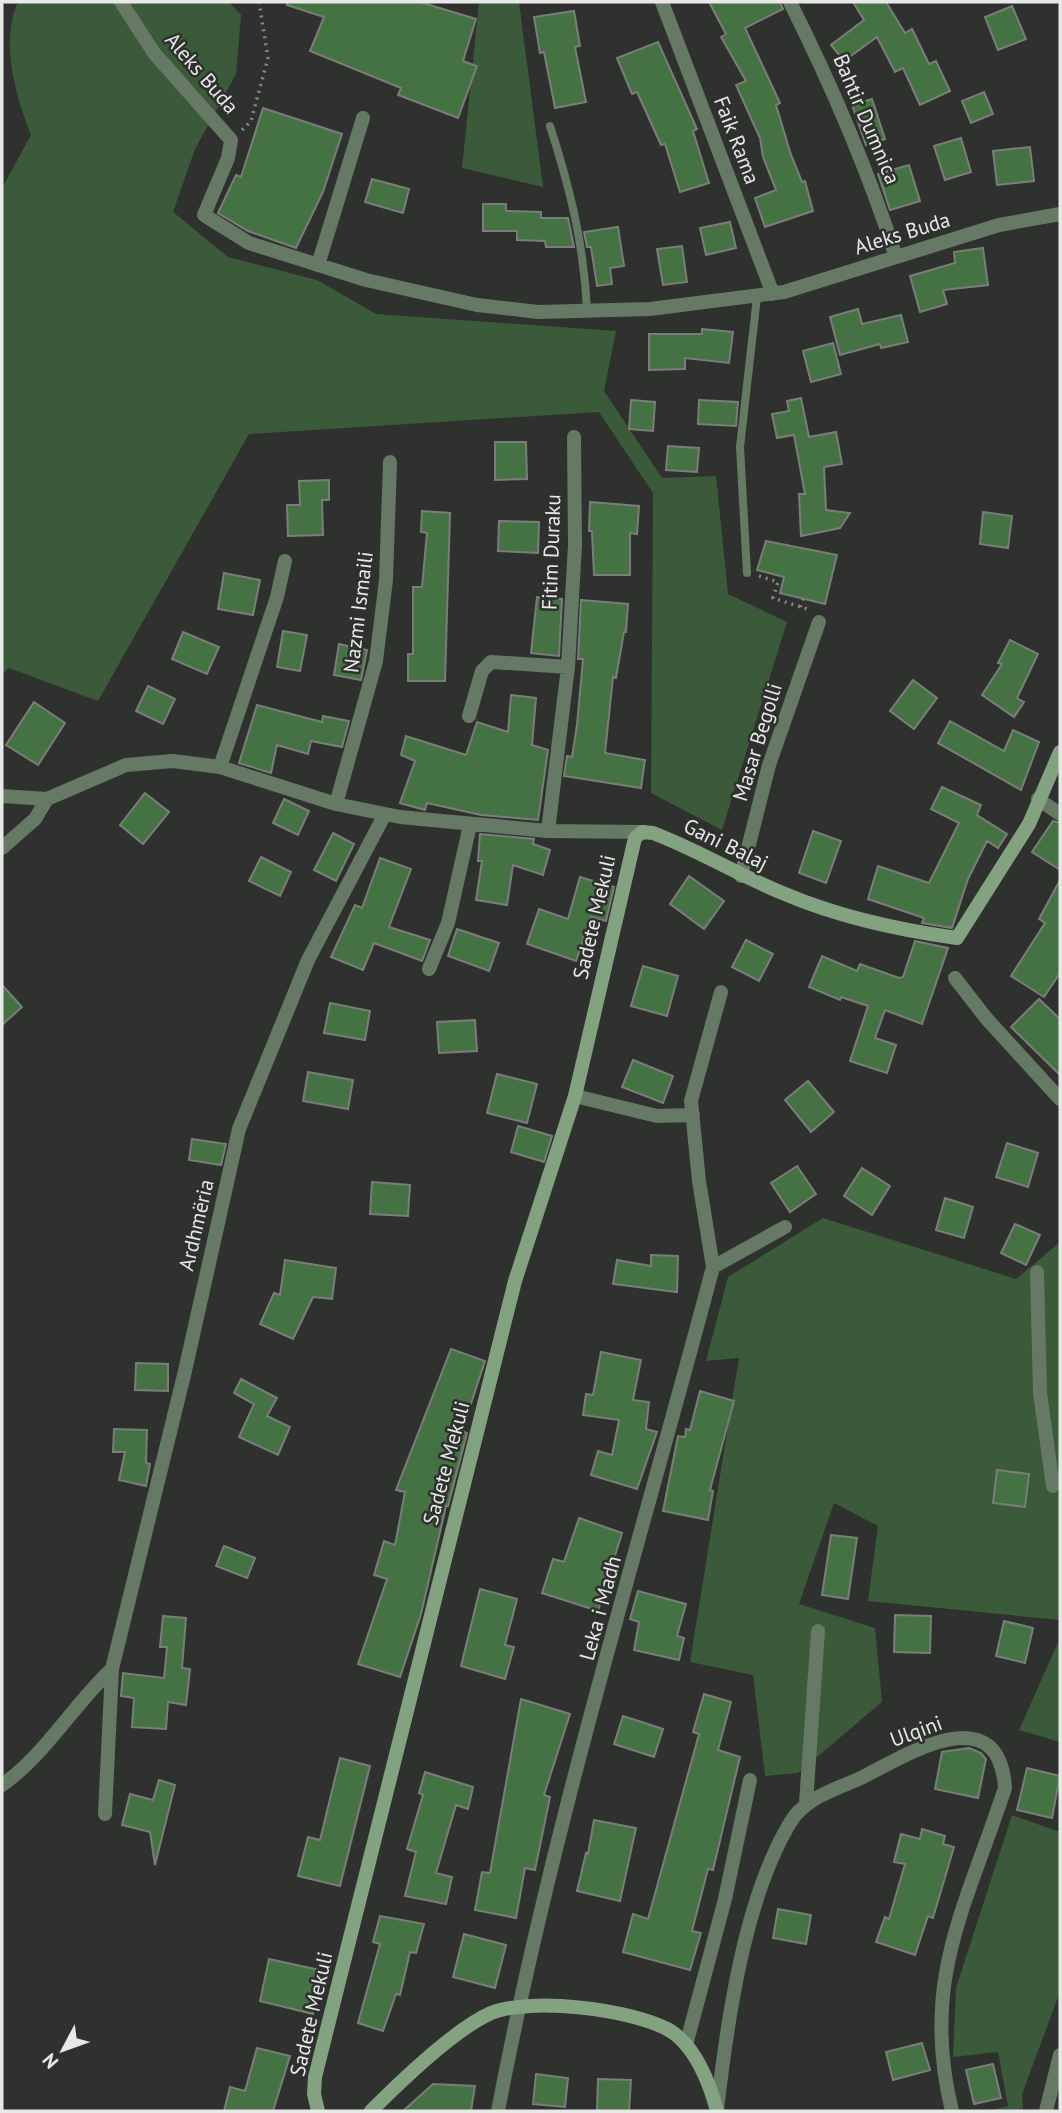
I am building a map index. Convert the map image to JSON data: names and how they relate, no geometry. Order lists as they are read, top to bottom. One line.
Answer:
{"streets":{"street":["Aleks Buda","Bahtir Dumnica","Faik Rama","Fitim Duraku","Nazmi Ismaili","Masar Begolli","Gani Balaj","Sadete Mekuli","Ardhmëria","Leka i Madh","Ulqini"]},"crossings":[["Aleks Buda","Bahtir Dumnica"],["Aleks Buda","Faik Rama"],["Fitim Duraku","Gani Balaj"],["Nazmi Ismaili","Gani Balaj"],["Masar Begolli","Gani Balaj"],["Gani Balaj","Sadete Mekuli"],["Gani Balaj","Ardhmëria"]],"north":"bottom left"}
